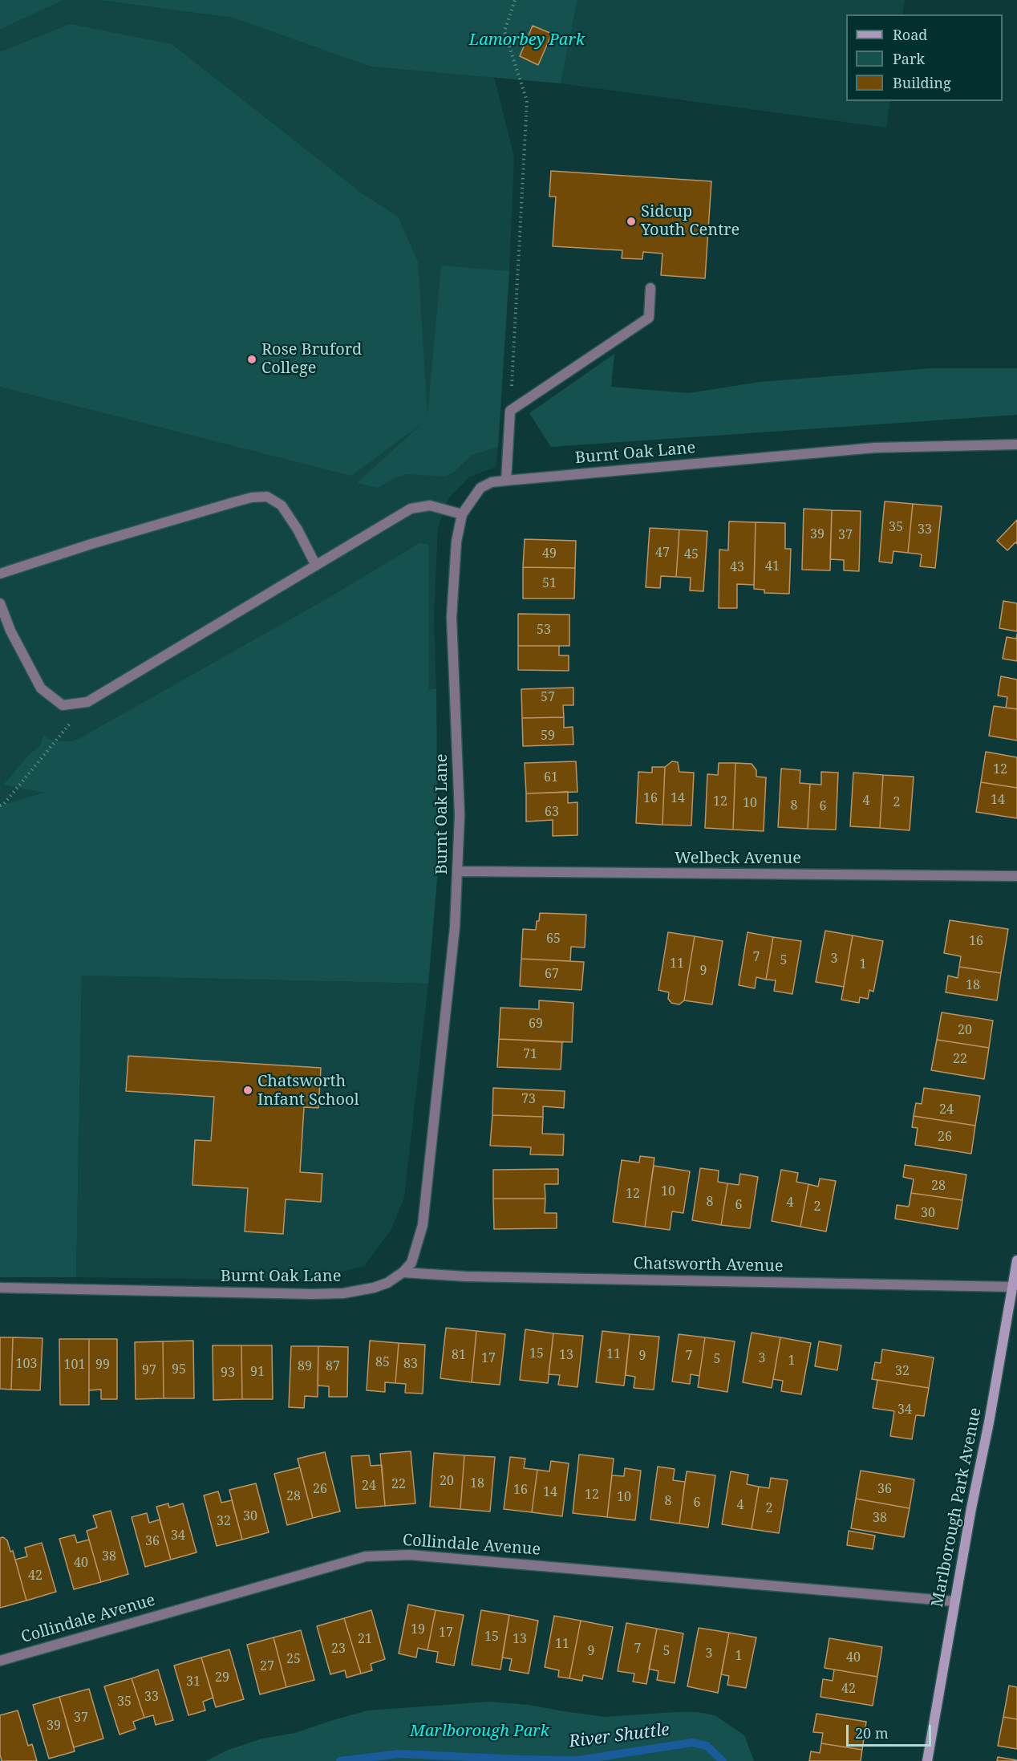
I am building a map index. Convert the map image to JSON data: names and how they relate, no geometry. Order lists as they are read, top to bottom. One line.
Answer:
{"streets":{"street":["Burnt Oak Lane","Welbeck Avenue","Chatsworth Avenue","Marlborough Park Avenue","Collindale Avenue"]},"crossings":[["Burnt Oak Lane","Welbeck Avenue"],["Burnt Oak Lane","Chatsworth Avenue"],["Chatsworth Avenue","Marlborough Park Avenue"],["Marlborough Park Avenue","Collindale Avenue"]],"water":["River Shuttle"],"parks":["Lamorbey Park","Marlborough Park"],"places":["Sidcup Youth Centre","Rose Bruford College","Chatsworth Infant School"],"house_numbers":["35","33","39","37","47","49","45","41","43","51","53","57","59","12","61","16","14","14","4","12","2","10","8","6","63","65","16","7","3","5","11","1","9","67","18","69","20","71","22","73","24","26","28","10","12","8","4","6","2","30","15","11","81","13","9","7","17","3","5","1","85","103","83","101","99","89","87","95","97","32","91","93","34","20","18","22","24","26","36","16","14","12","28","10","8","6","4","2","30","38","32","34","36","38","40","42","19","17","15","21","13","11","23","7","9","5","3","1","40","25","27","29","31","42","33","35","37","39"],"legend":["Road","Park","Building"],"scale_bar":"20 m"}
